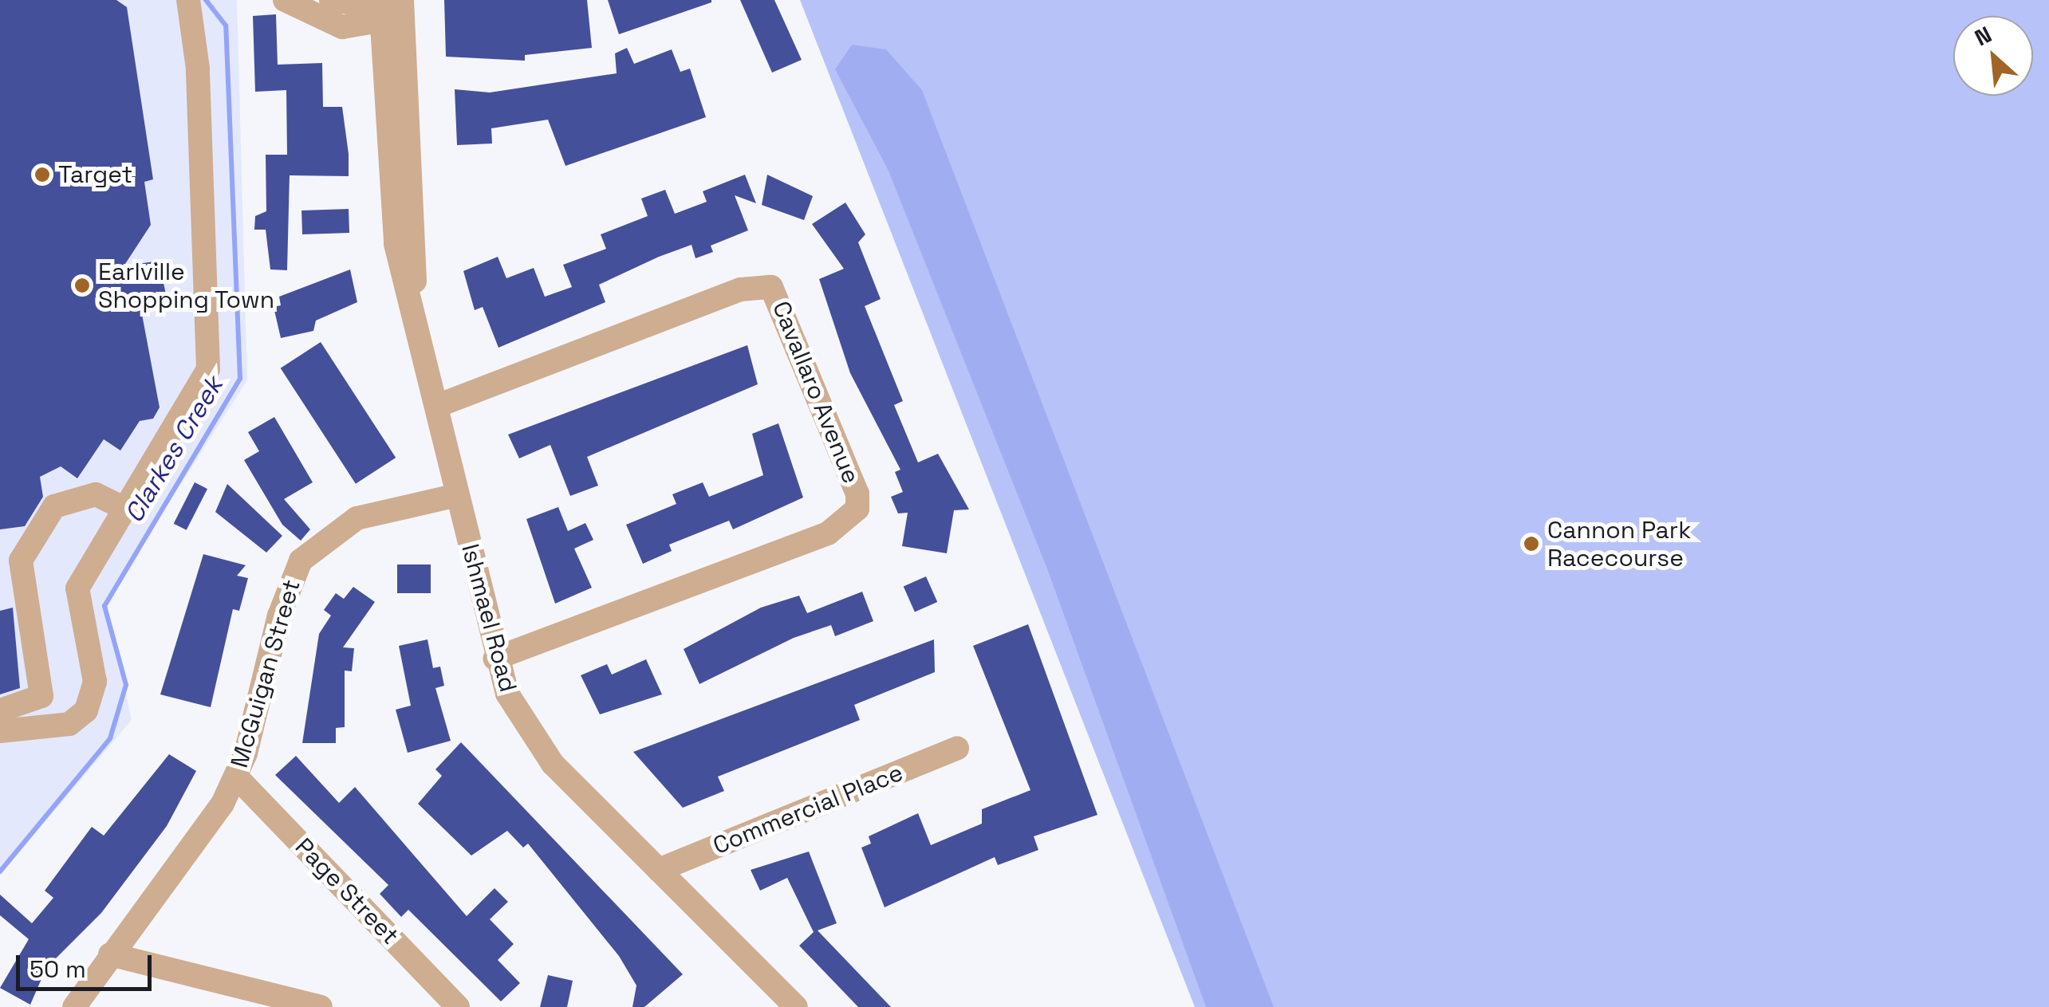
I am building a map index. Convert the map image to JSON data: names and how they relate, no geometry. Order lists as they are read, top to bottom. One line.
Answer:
{"streets":{"street":["Cavallaro Avenue","Ishmael Road","McGuigan Street","Commercial Place","Page Street"]},"crossings":[["Cavallaro Avenue","Ishmael Road"],["Ishmael Road","McGuigan Street"],["Ishmael Road","Commercial Place"],["McGuigan Street","Page Street"]],"water":["Clarkes Creek"],"places":["Target","Earlville Shopping Town","Cannon Park Racecourse"],"scale_bar":"50 m","north":"top left"}
